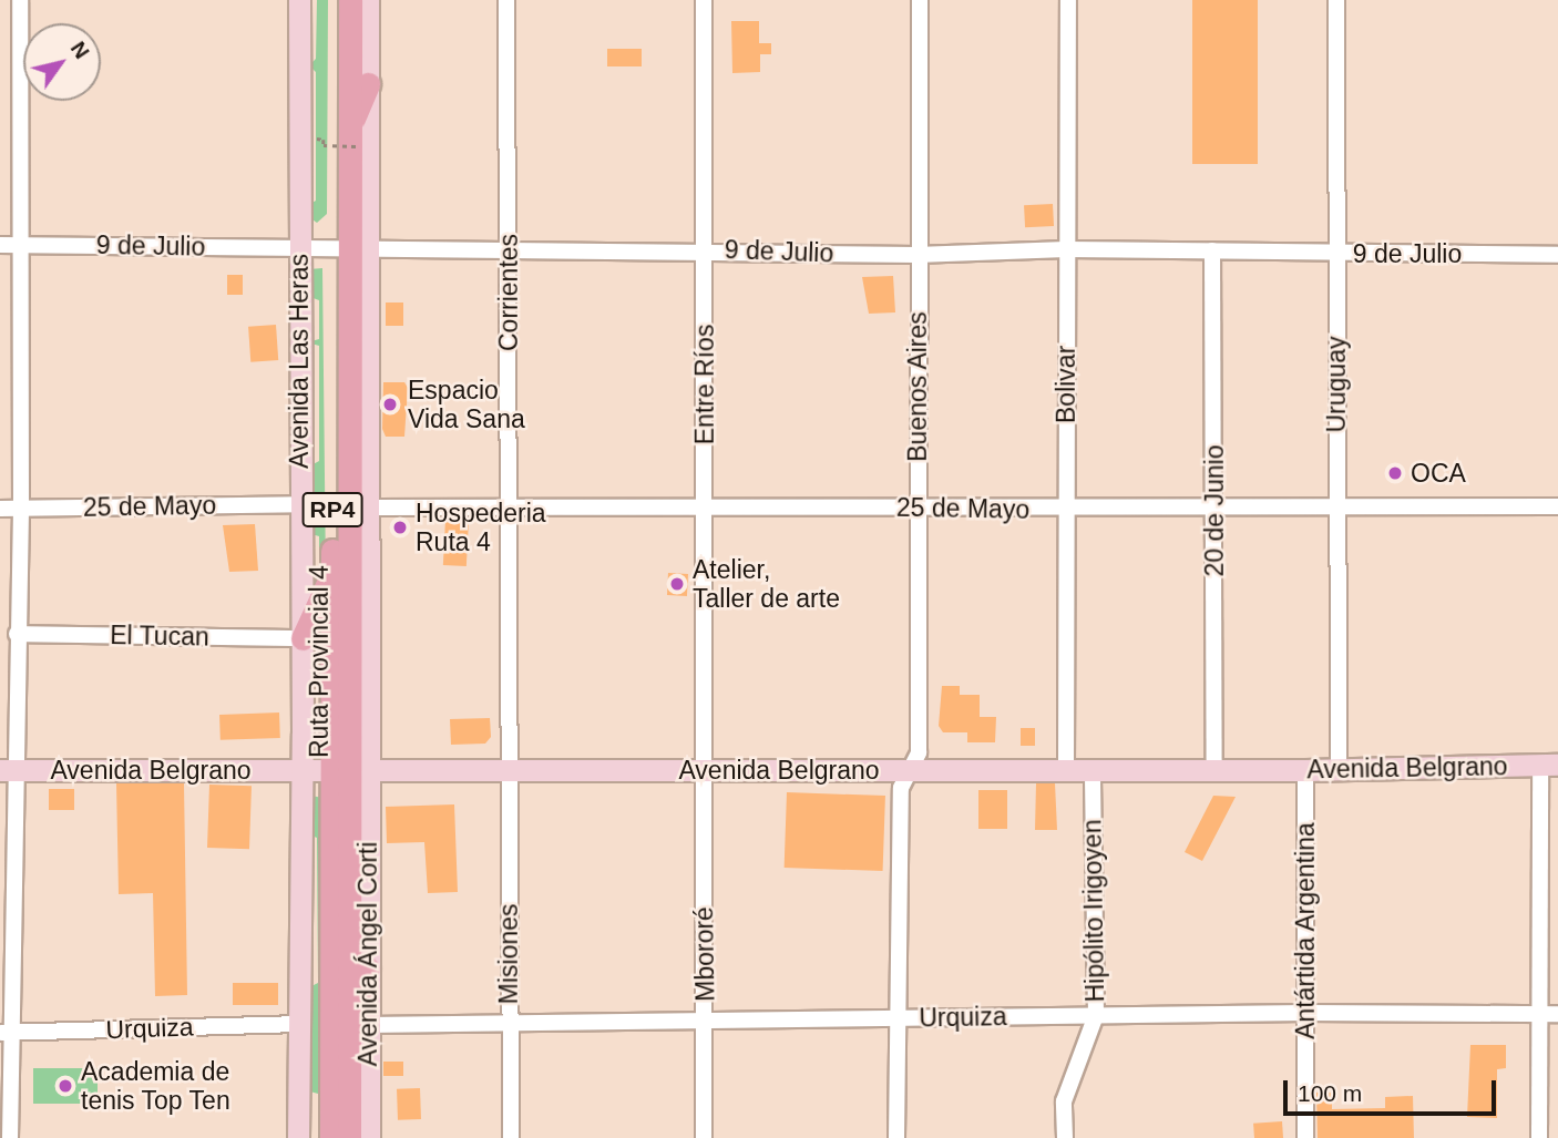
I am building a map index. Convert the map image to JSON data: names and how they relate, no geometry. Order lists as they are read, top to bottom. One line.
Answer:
{"streets":{"main road":["Avenida Las Heras","RP4","Ruta Provincial 4","Avenida Belgrano","Avenida Ángel Corti"],"street":["9 de Julio","Corrientes","Entre Ríos","Bolivar","Uruguay","Buenos Aires","25 de Mayo","20 de Junio","El Tucan","Hipólito Irigoyen","Antártida Argentina","Misiones","Mbororé","Urquiza"]},"crossings":[["9 de Julio","Corrientes"],["9 de Julio","Avenida Las Heras"],["9 de Julio","Entre Ríos"],["9 de Julio","Bolivar"],["9 de Julio","Uruguay"],["9 de Julio","Buenos Aires"],["9 de Julio","20 de Junio"],["9 de Julio","Ruta Provincial 4"],["Corrientes","25 de Mayo"],["Corrientes","Avenida Belgrano"],["Corrientes","Misiones"],["Avenida Las Heras","25 de Mayo"],["Avenida Las Heras","El Tucan"],["Avenida Las Heras","Avenida Belgrano"],["Entre Ríos","25 de Mayo"],["Entre Ríos","Avenida Belgrano"],["Entre Ríos","Mbororé"],["Bolivar","25 de Mayo"],["Bolivar","Avenida Belgrano"],["Uruguay","25 de Mayo"],["Uruguay","Avenida Belgrano"],["Buenos Aires","25 de Mayo"],["Buenos Aires","Avenida Belgrano"],["Buenos Aires","Urquiza"],["25 de Mayo","20 de Junio"],["20 de Junio","Avenida Belgrano"],["Ruta Provincial 4","Avenida Belgrano"],["Ruta Provincial 4","Avenida Ángel Corti"],["Ruta Provincial 4","Urquiza"],["Avenida Belgrano","Hipólito Irigoyen"],["Avenida Belgrano","Antártida Argentina"],["Avenida Belgrano","Avenida Ángel Corti"],["Avenida Belgrano","Misiones"],["Avenida Belgrano","Mbororé"],["Hipólito Irigoyen","Urquiza"],["Antártida Argentina","Urquiza"],["Avenida Ángel Corti","Urquiza"],["Misiones","Urquiza"],["Mbororé","Urquiza"]],"places":["Espacio Vida Sana","OCA","Hospederia Ruta 4","Atelier, Taller de arte","Academia de tenis Top Ten"],"scale_bar":"100 m","north":"top right"}
